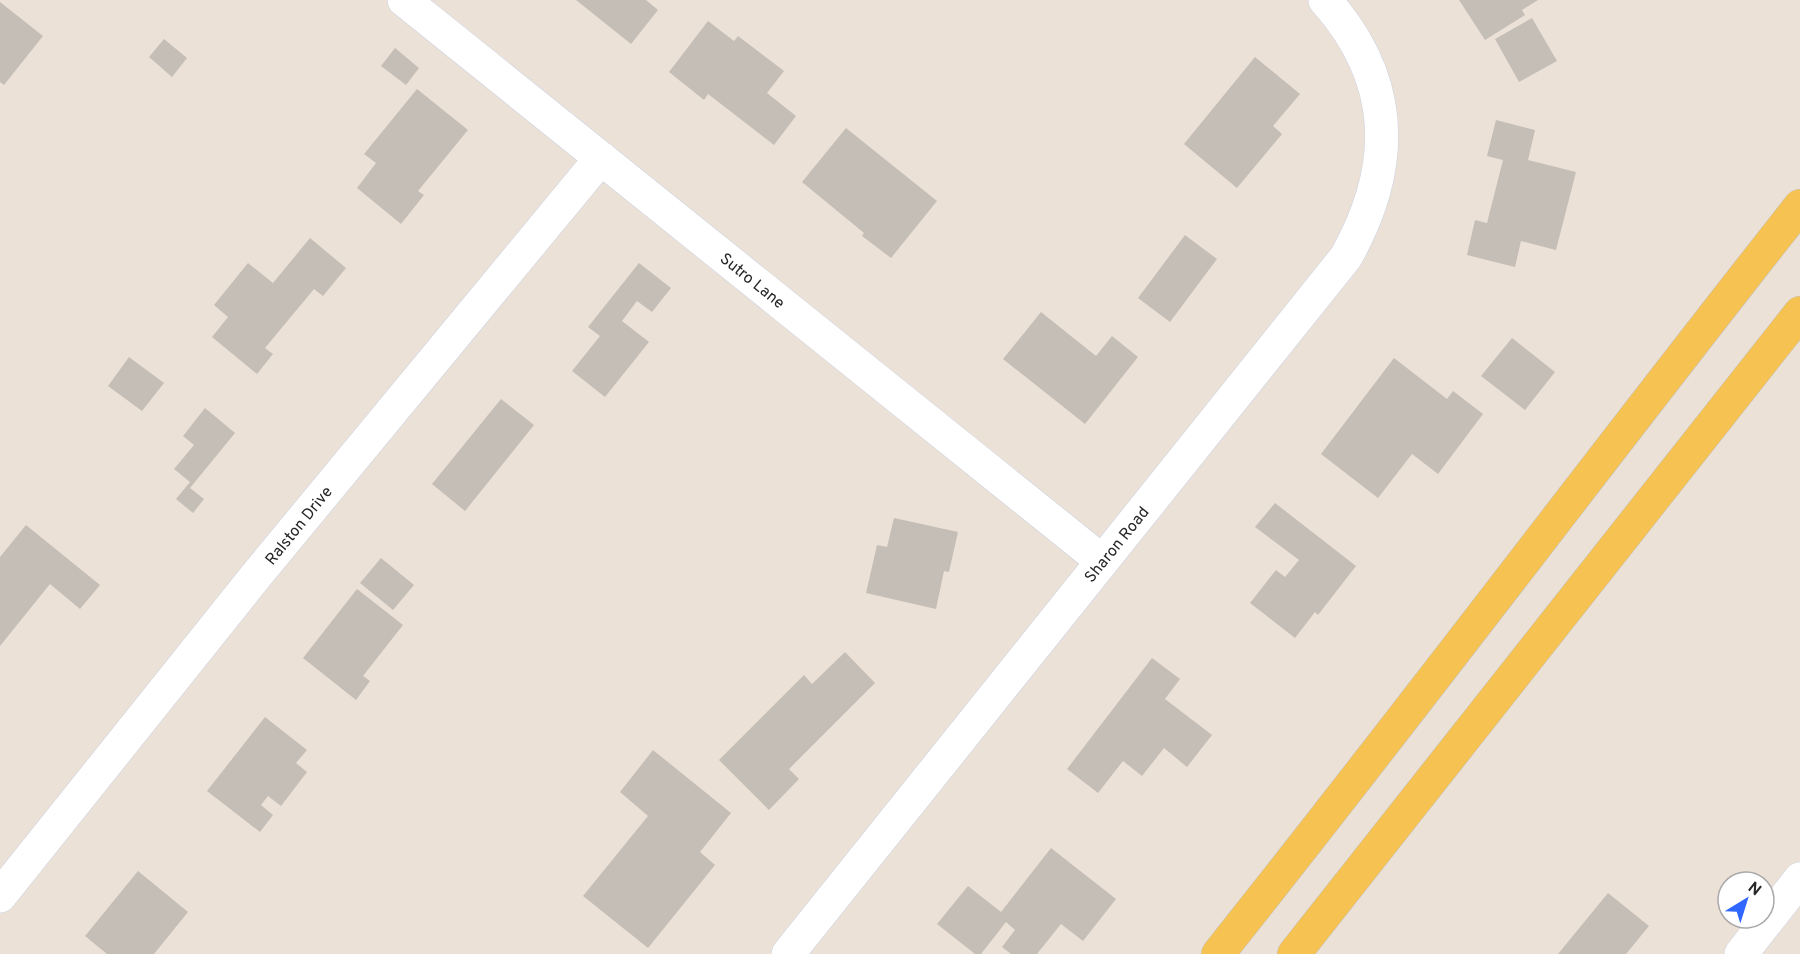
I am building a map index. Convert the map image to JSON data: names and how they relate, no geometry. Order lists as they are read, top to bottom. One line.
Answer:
{"streets":{"street":["Sutro Lane","Ralston Drive","Sharon Road"]},"crossings":[["Sutro Lane","Ralston Drive"],["Sutro Lane","Sharon Road"]],"north":"top right"}
